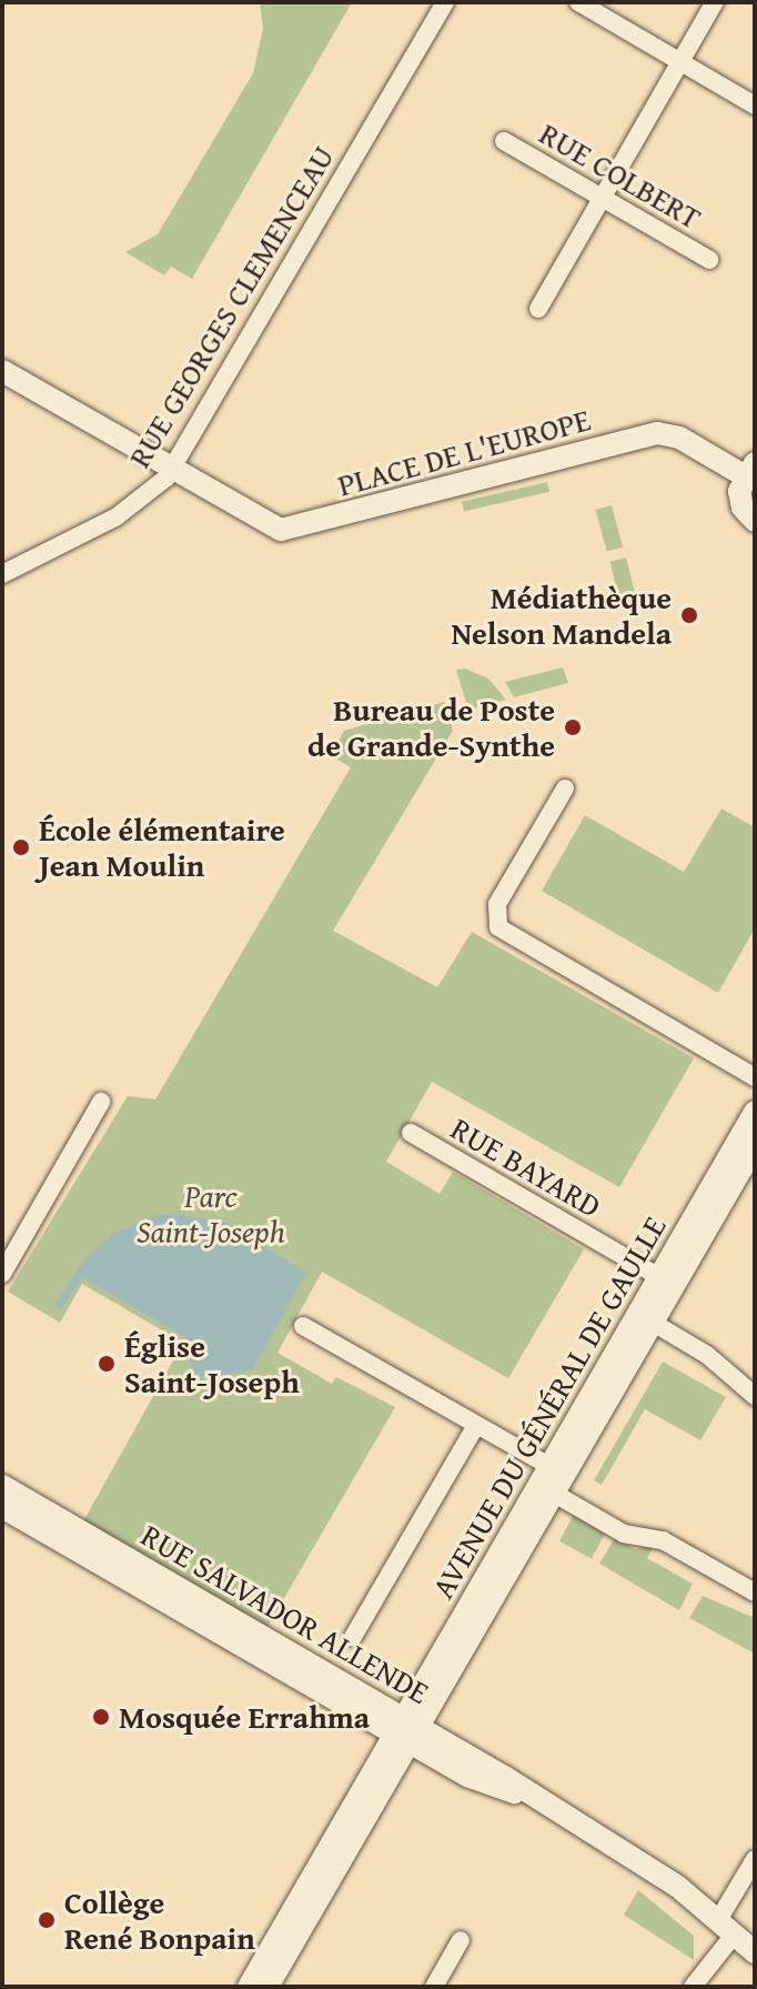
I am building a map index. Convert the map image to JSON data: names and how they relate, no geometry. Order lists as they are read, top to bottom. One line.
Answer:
{"streets":{"street":["RUE COLBERT","RUE GEORGES CLEMENCEAU","PLACE DE L'EUROPE","RUE BAYARD","AVENUE DU GÉNÉRAL DE GAULLE","RUE SALVADOR ALLENDE"]},"crossings":[["RUE GEORGES CLEMENCEAU","PLACE DE L'EUROPE"],["RUE BAYARD","AVENUE DU GÉNÉRAL DE GAULLE"],["AVENUE DU GÉNÉRAL DE GAULLE","RUE SALVADOR ALLENDE"]],"parks":["Parc Saint-Joseph"],"places":["Médiathèque Nelson Mandela","Bureau de Poste de Grande-Synthe","École élémentaire Jean Moulin","Église Saint-Joseph","Mosquée Errahma","Collège René Bonpain"]}
